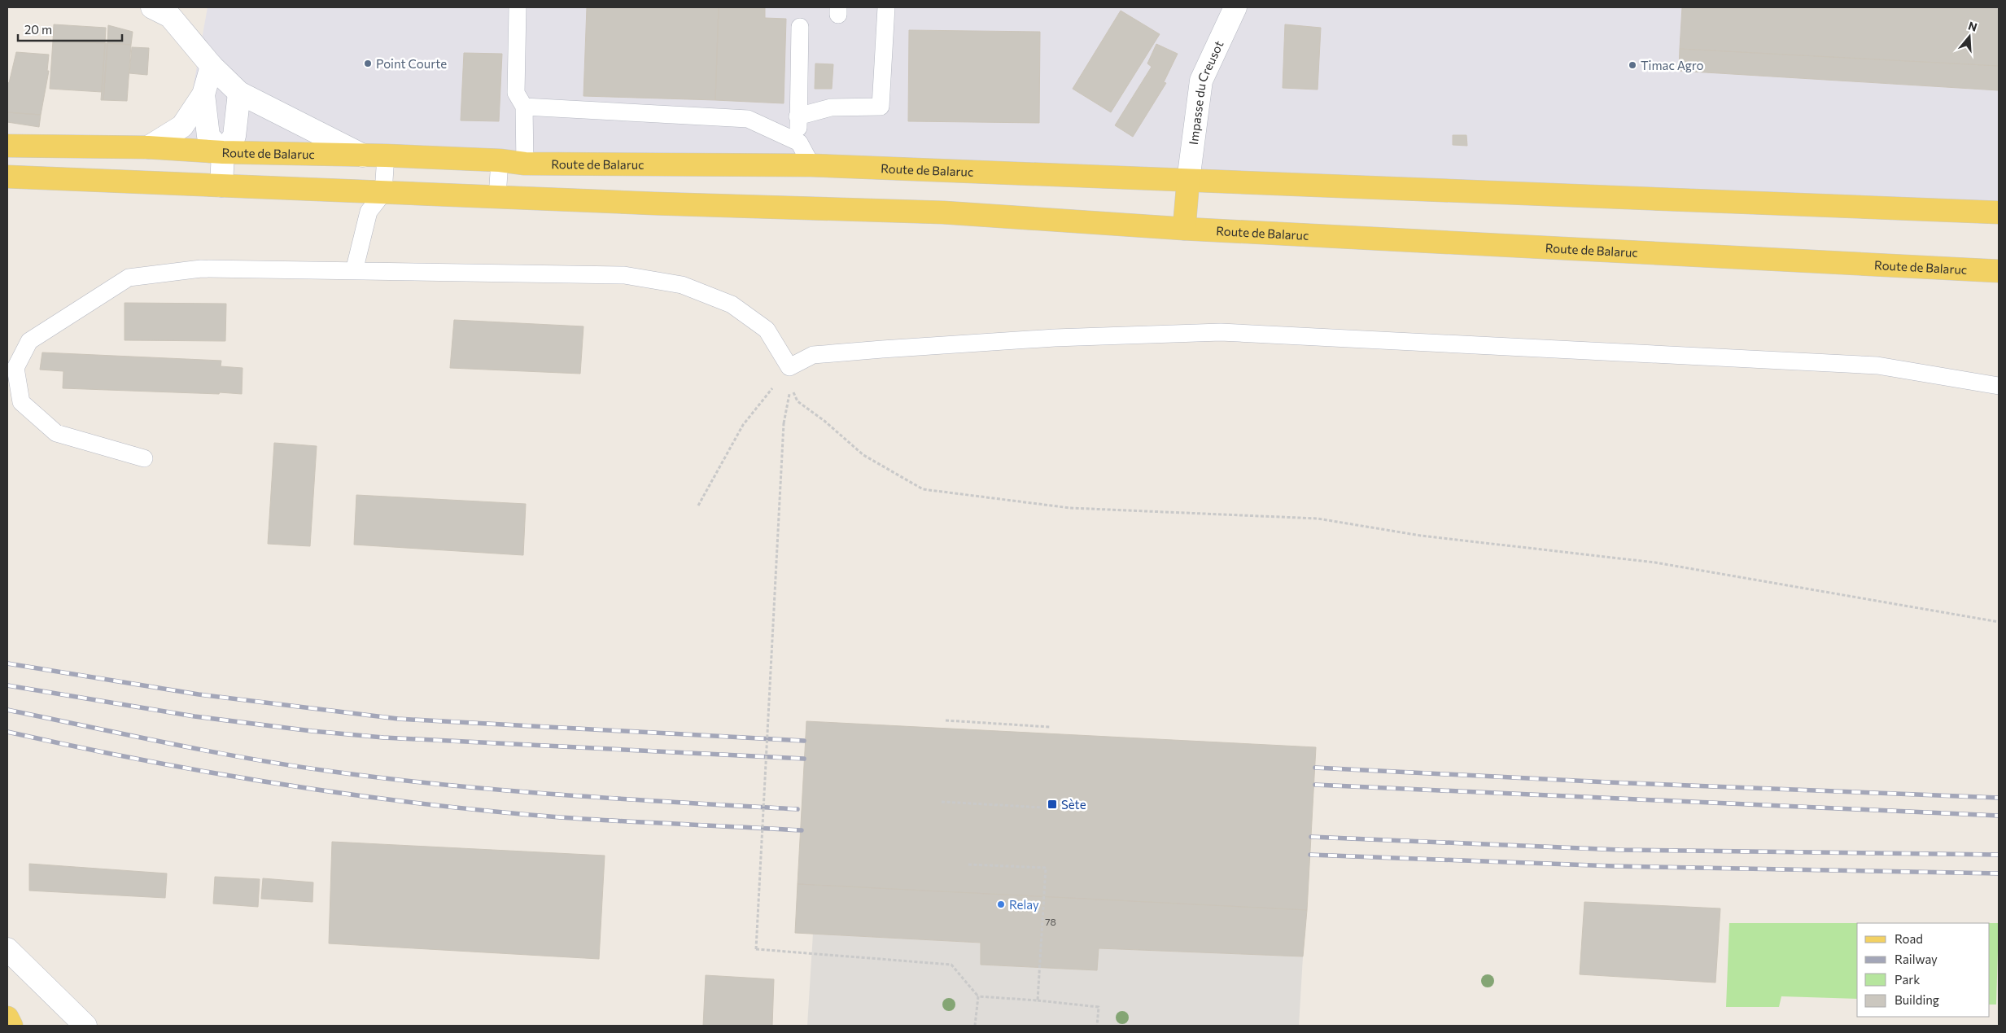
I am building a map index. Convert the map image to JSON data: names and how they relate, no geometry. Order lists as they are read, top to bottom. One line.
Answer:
{"streets":{"main road":["Route de Balaruc"],"street":["Impasse du Creusot"]},"crossings":[["Impasse du Creusot","Route de Balaruc"]],"places":{"other":["Point Courte","Timac Agro","Relay"],"transit":["Sète"]},"house_numbers":["78"],"legend":["Road","Railway","Park","Building"],"scale_bar":"20 m","north":"top"}
